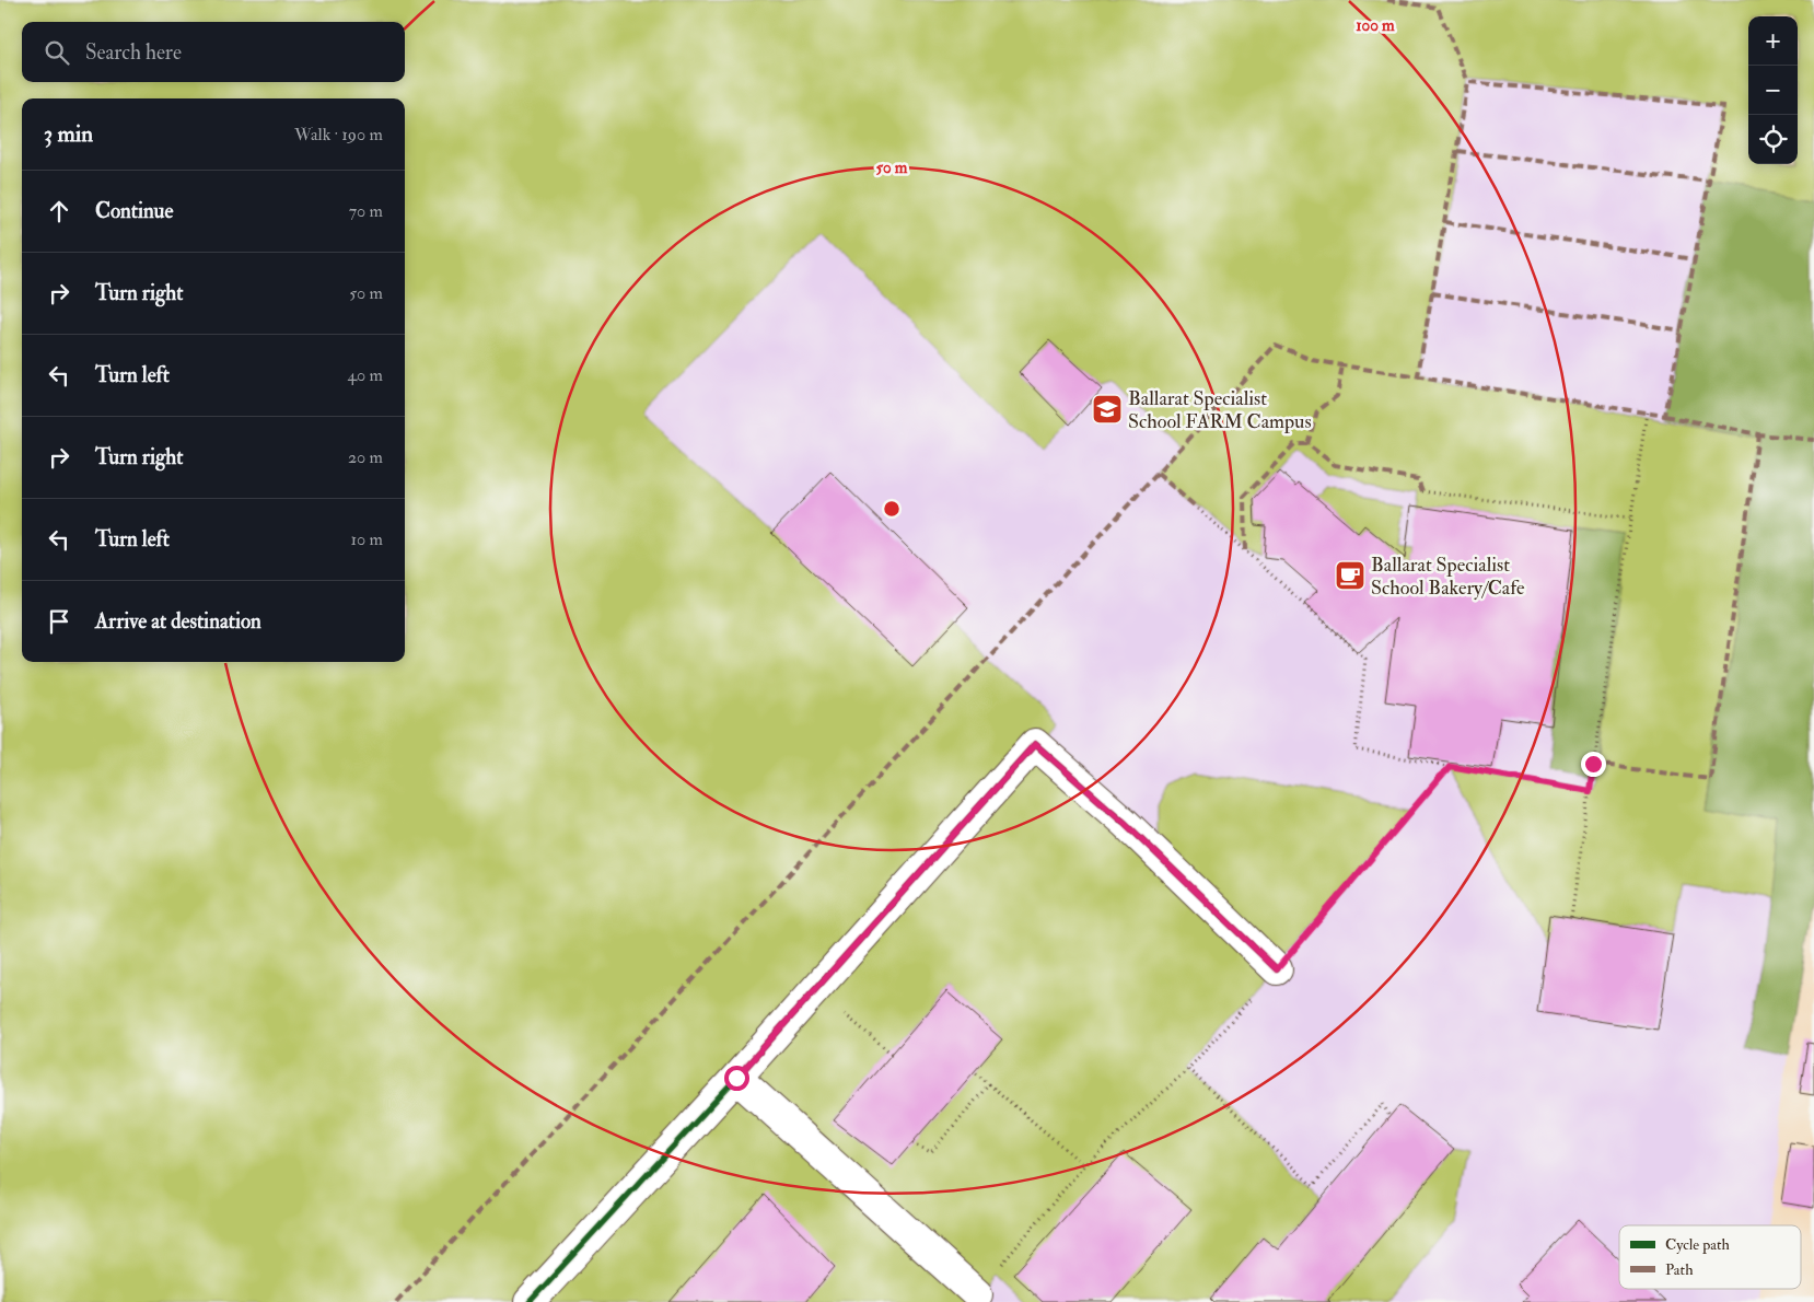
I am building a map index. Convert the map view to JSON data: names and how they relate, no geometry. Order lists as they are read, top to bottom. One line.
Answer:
{"places":{"school or university":["Ballarat Specialist School FARM Campus"],"cafe":["Ballarat Specialist School Bakery/Cafe"]},"legend":["Cycle path","Path"],"page":{"map_buttons":["+","−"],"search":"Search here","heading":["3 min","Walk · 190 m"],"list":[["Continue","70 m"],["Turn right","50 m"],["Turn left","40 m"],["Turn right","20 m"],["Turn left","10 m"],"Arrive at destination"]},"rings":["100 m","50 m"]}
